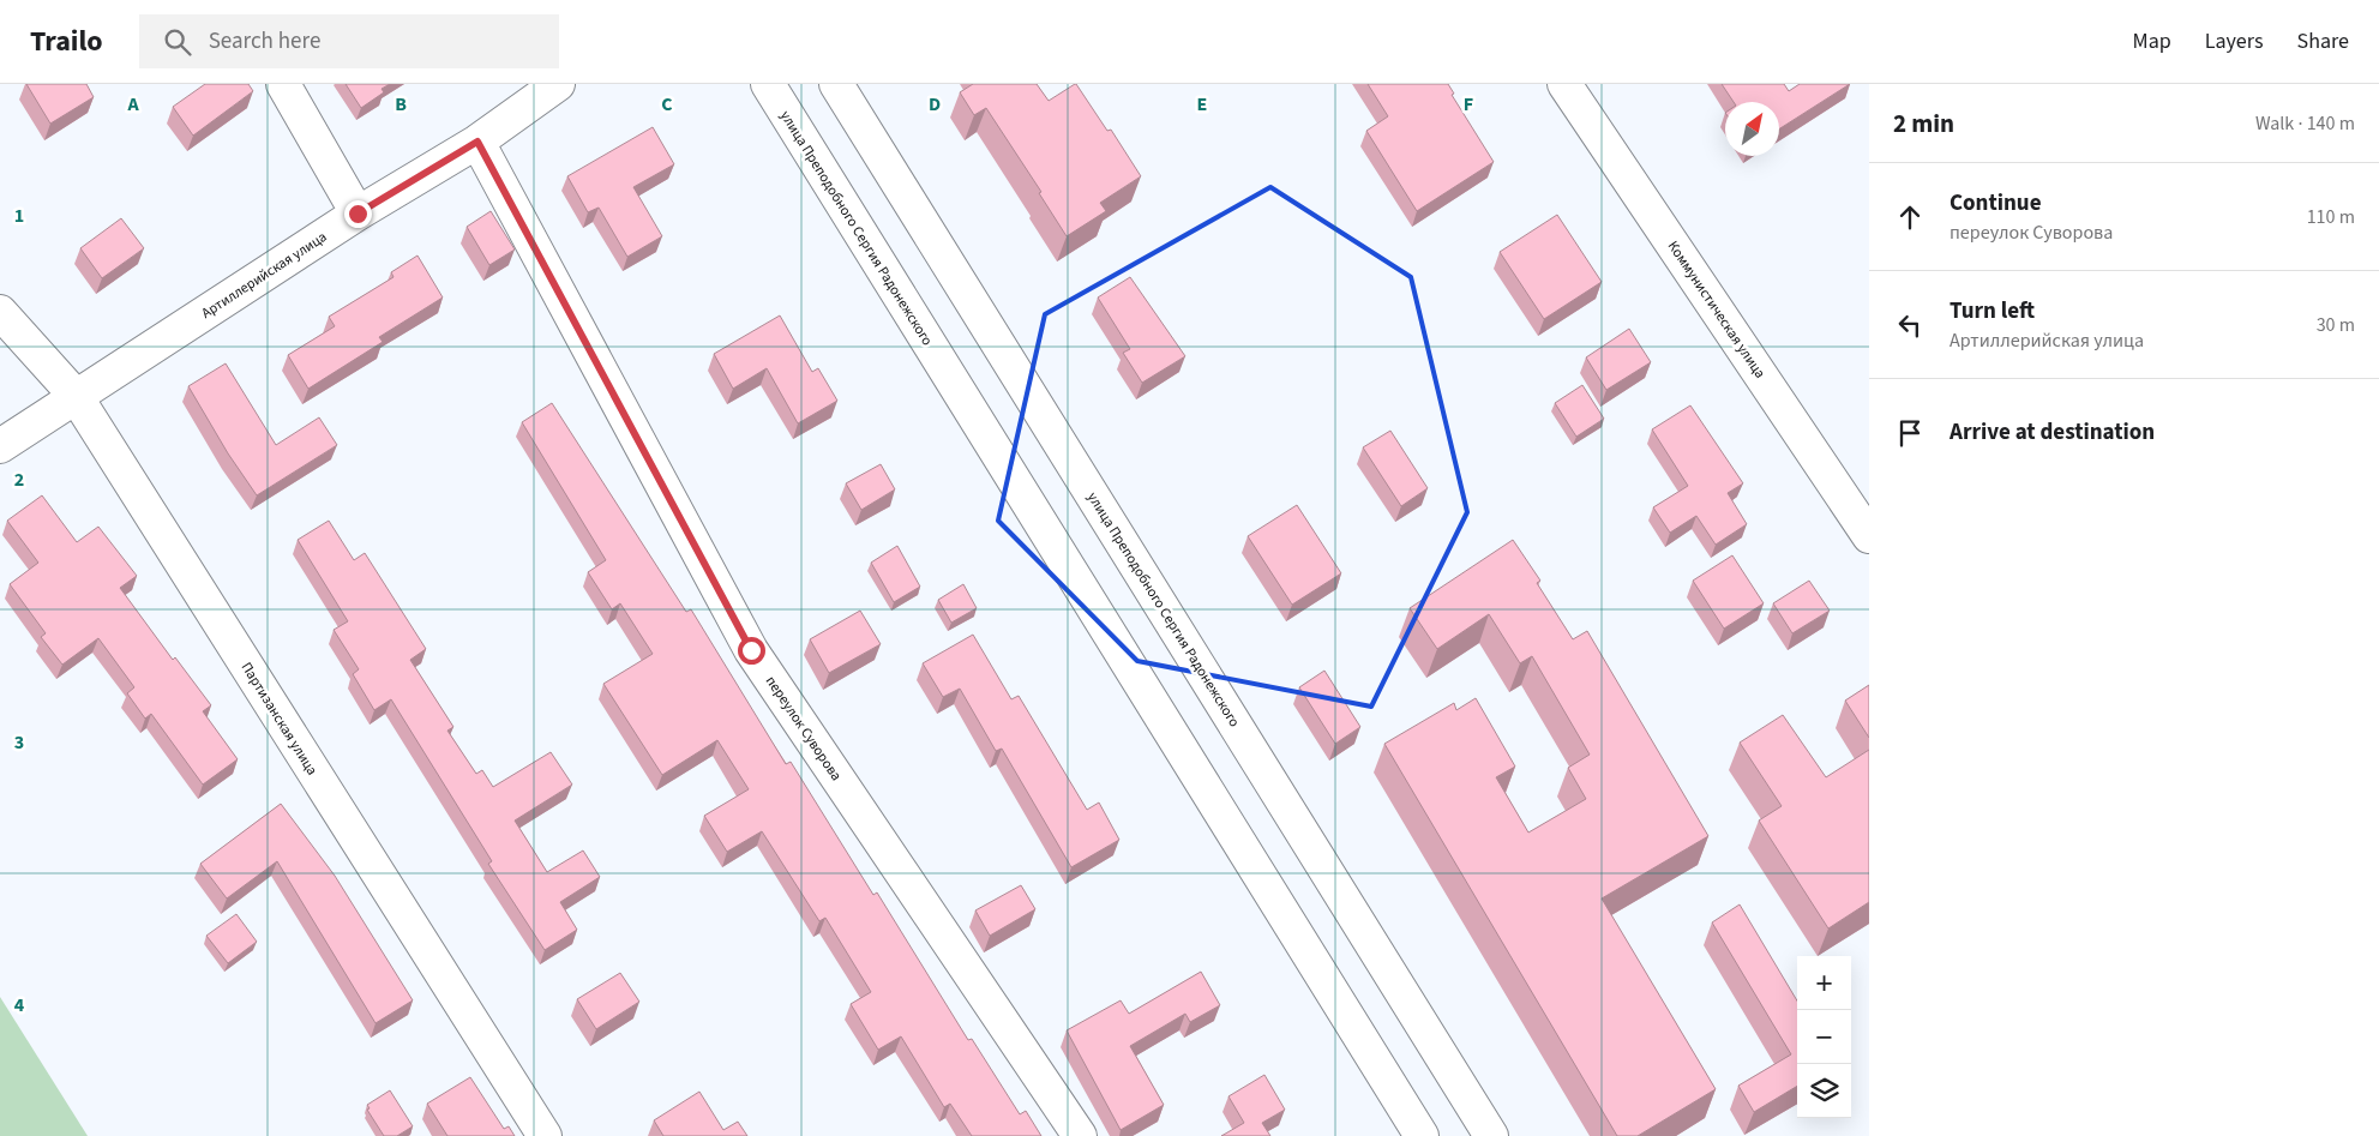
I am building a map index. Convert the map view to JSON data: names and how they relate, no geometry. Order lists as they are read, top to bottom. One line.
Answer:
{"streets":{"street":["улица Преподобного Сергия Радонежского","Артиллерийская улица","Коммунистическая улица","Партизанская улица","переулок Суворова"]},"crossings":[["Артиллерийская улица","Партизанская улица"],["Артиллерийская улица","переулок Суворова"]],"north":"top right","page":{"header":"Trailo","search":"Search here","nav":["Map","Layers","Share"],"heading":["2 min","Walk · 140 m"],"list":[["Continue","переулок Суворова","110 m"],["Turn left","Артиллерийская улица","30 m"],"Arrive at destination"],"map_buttons":["+","−"]},"grid":{"columns":["A","B","C","D","E","F"],"rows":["1","2","3","4"]}}
